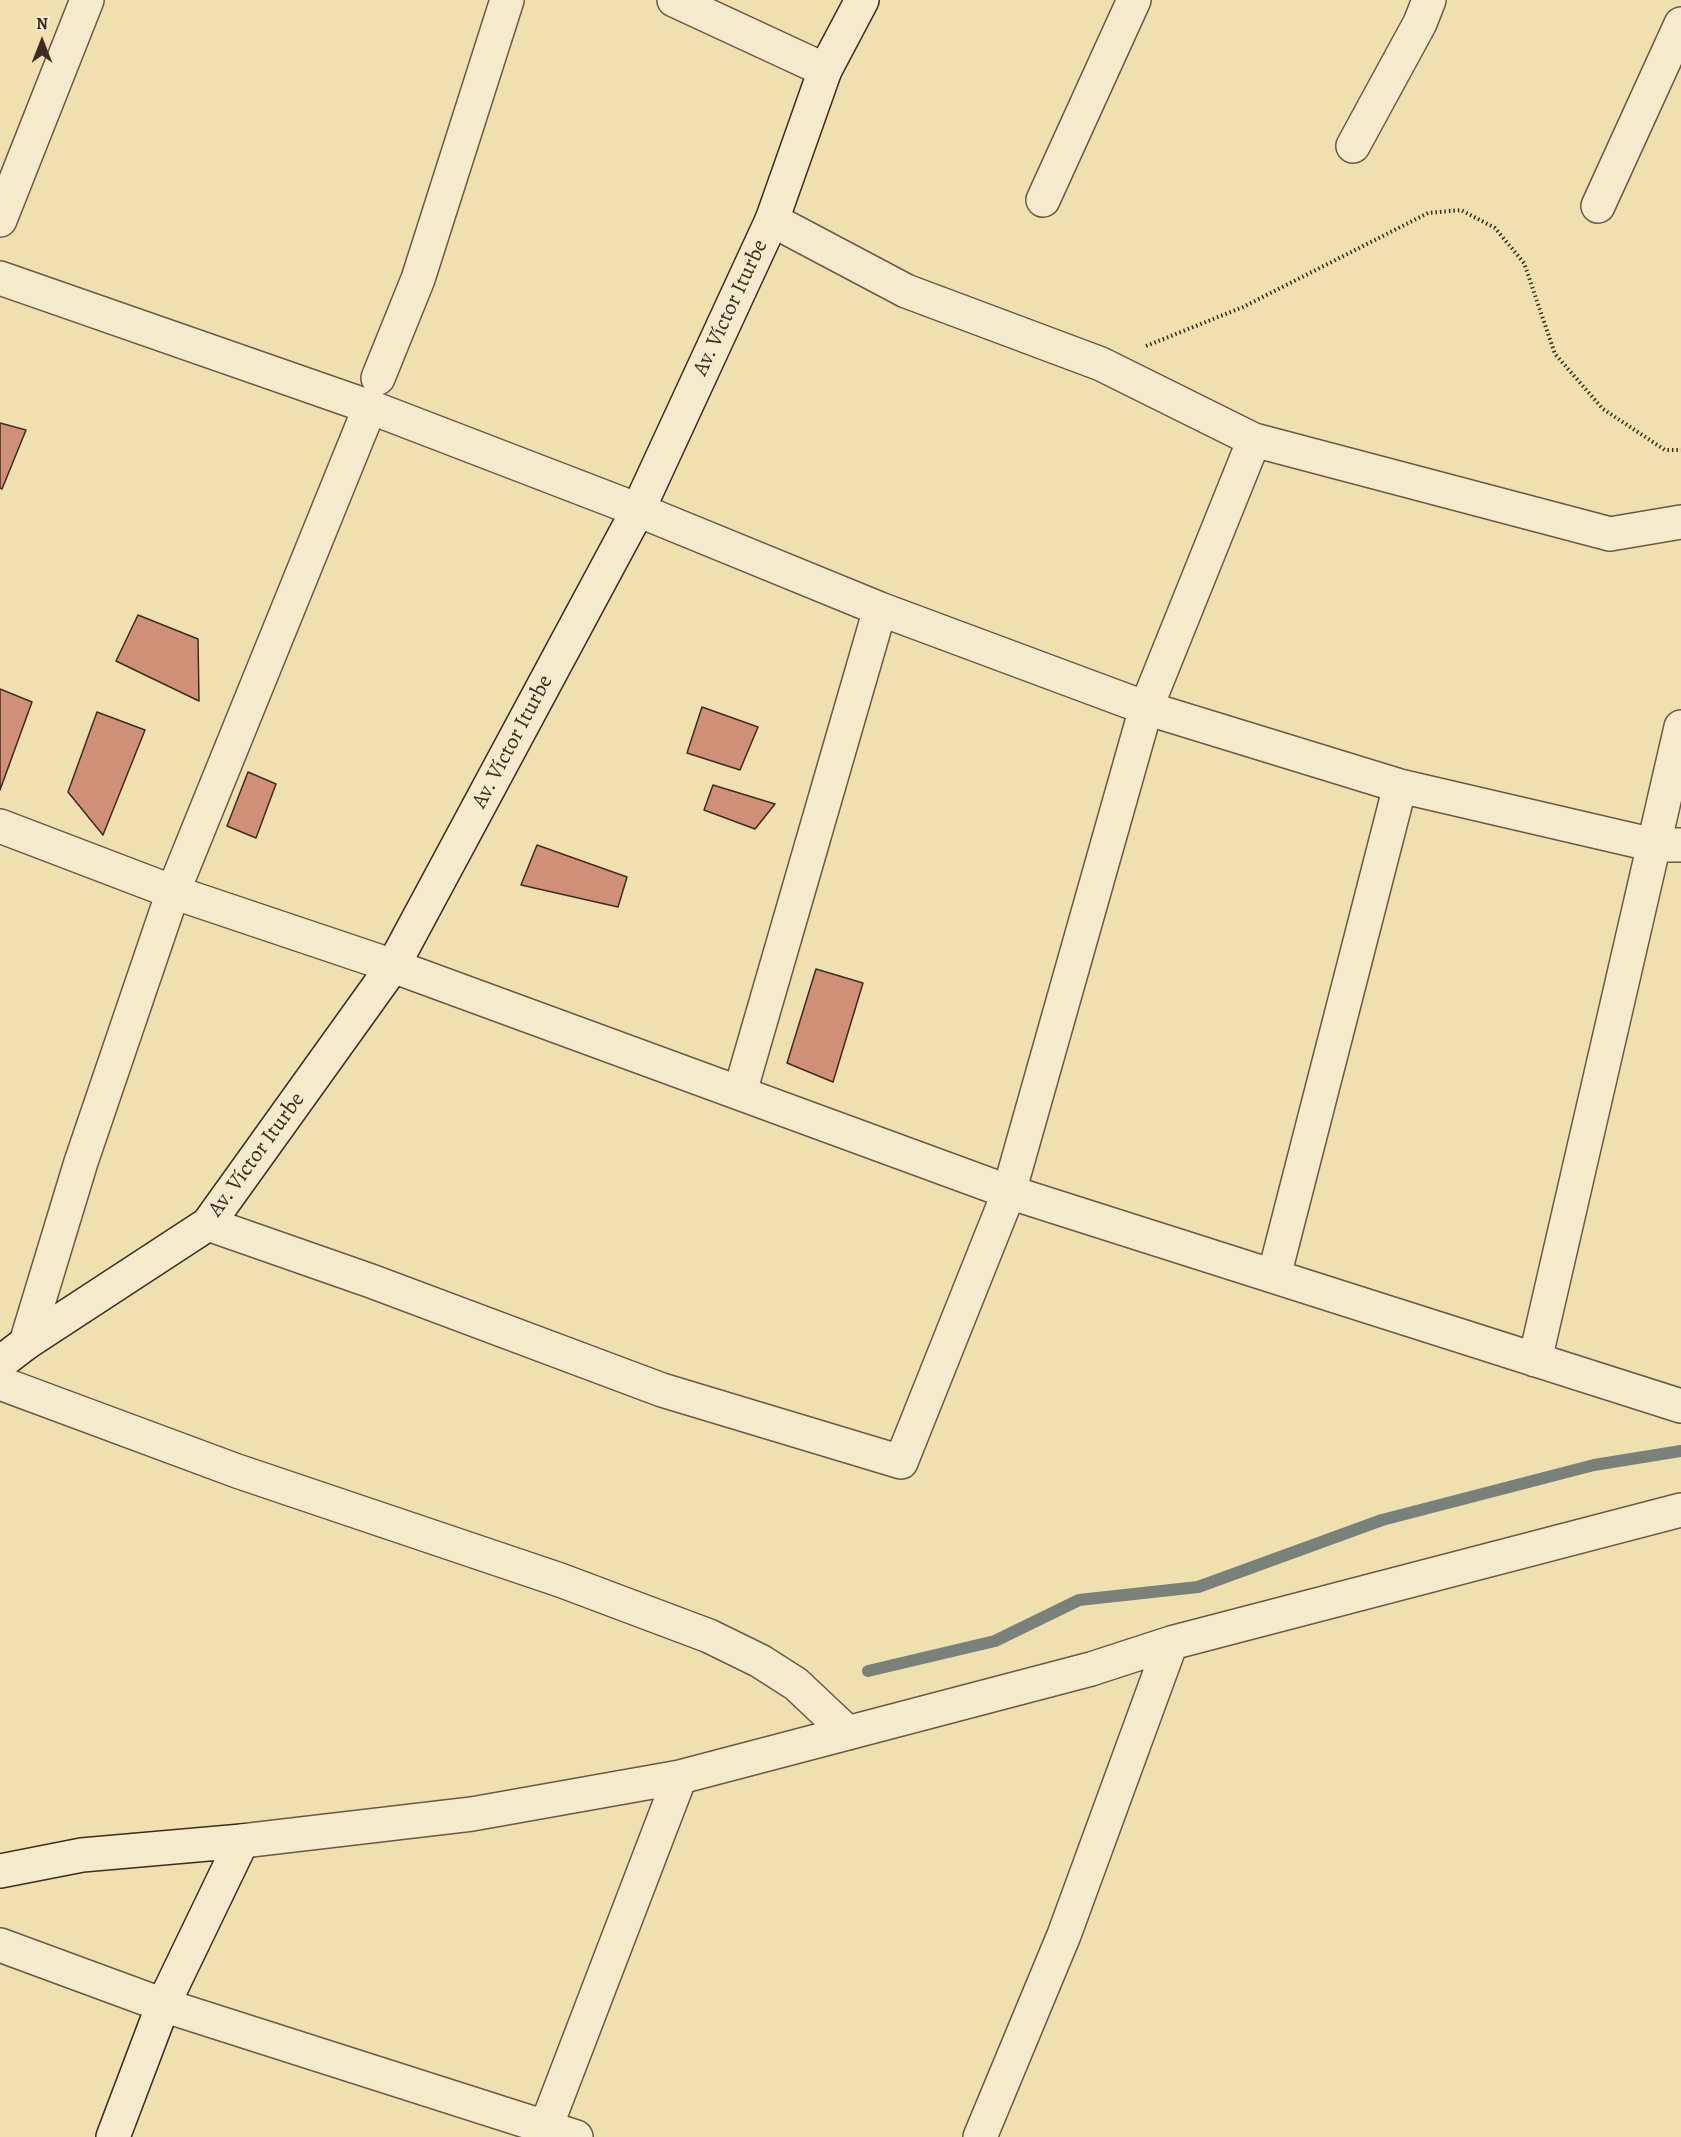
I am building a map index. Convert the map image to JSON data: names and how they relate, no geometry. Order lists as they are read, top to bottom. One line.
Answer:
{"streets":{"street":["Av. Víctor Iturbe"]},"north":"top"}
